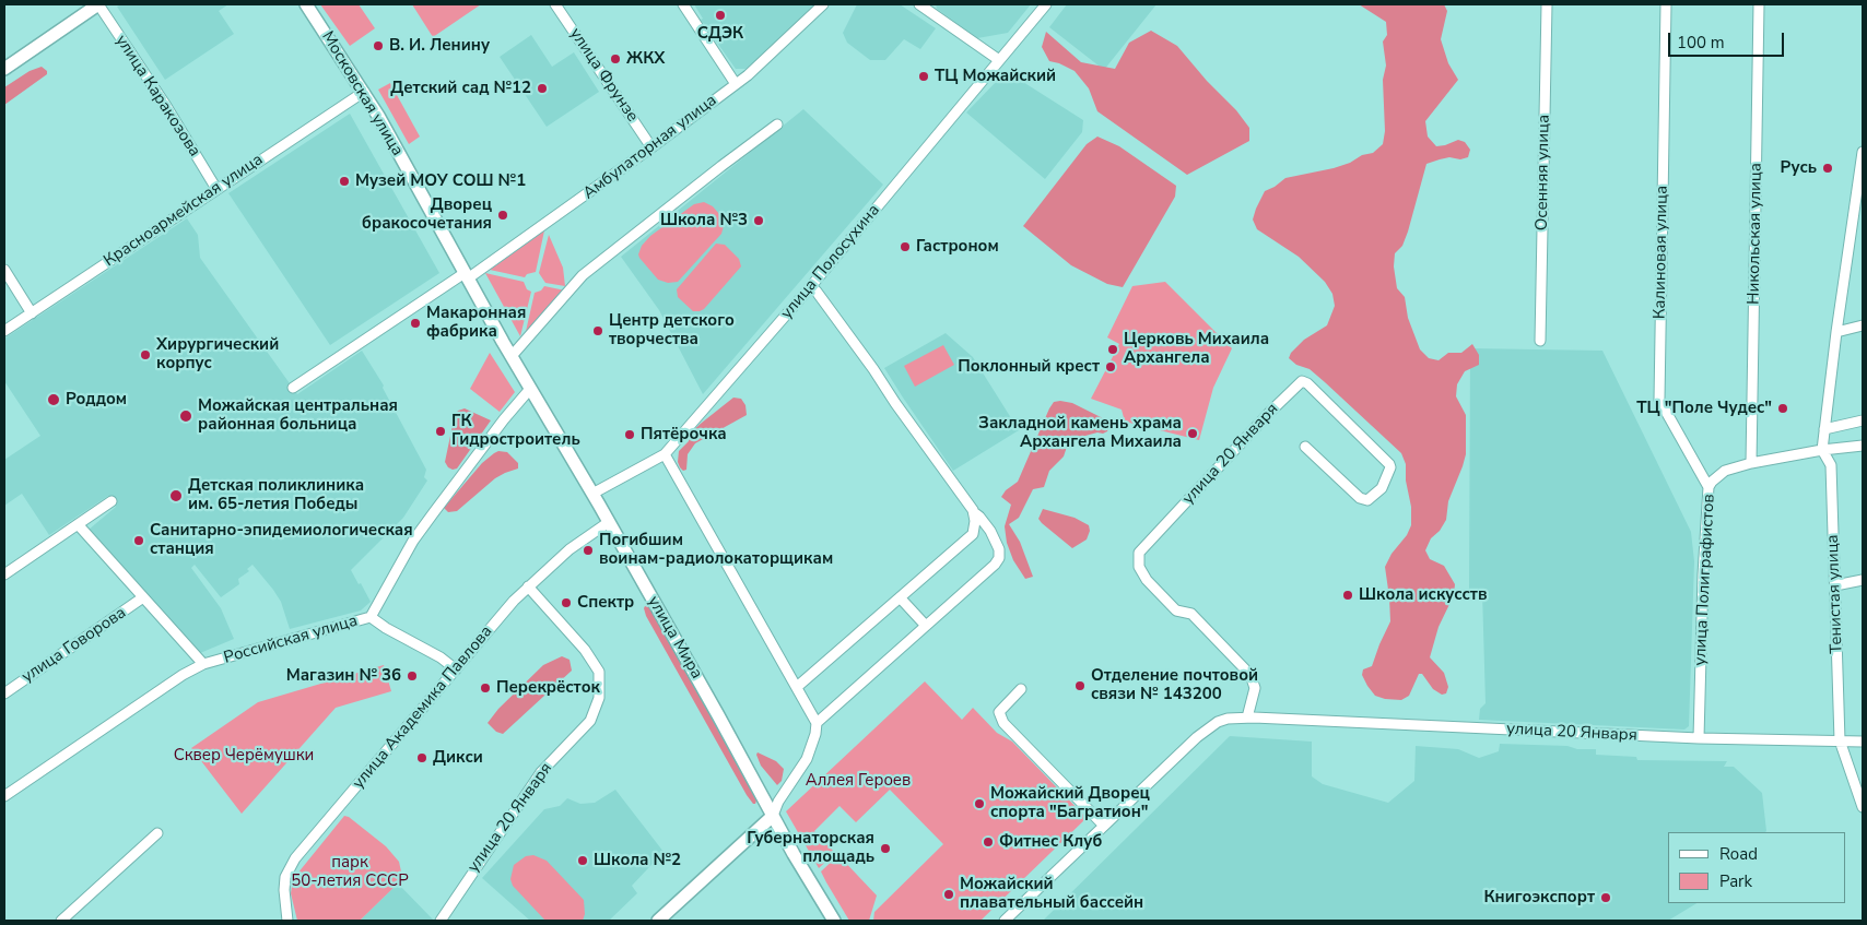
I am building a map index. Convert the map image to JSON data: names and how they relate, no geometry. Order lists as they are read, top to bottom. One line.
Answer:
{"streets":{"main road":["Московская улица","улица Мира"],"street":["улица Фрунзе","улица Каракозова","Амбулаторная улица","Осенняя улица","Красноармейская улица","Никольская улица","Калиновая улица","улица Полосухина","улица 20 Января","улица Полиграфистов","Тенистая улица","Российская улица","улица Говорова","улица Академика Павлова"]},"crossings":[["улица Фрунзе","Амбулаторная улица"],["Московская улица","Амбулаторная улица"],["Московская улица","Красноармейская улица"],["Московская улица","улица Мира"],["улица Каракозова","Красноармейская улица"],["Никольская улица","улица Полиграфистов"],["Калиновая улица","улица Полиграфистов"],["улица Полосухина","улица Мира"],["улица 20 Января","улица Полиграфистов"],["улица 20 Января","Тенистая улица"],["улица 20 Января","улица Академика Павлова"],["улица Полиграфистов","Тенистая улица"],["улица Мира","Российская улица"],["улица Мира","улица Академика Павлова"]],"parks":["Сквер Черёмушки","Аллея Героев","парк 50-летия СССР"],"places":["СДЭК","В. И. Ленину","ЖКХ","ТЦ Можайский","Детский сад №12","Русь","Музей МОУ СОШ №1","Дворец бракосочетания","Школа №3","Гастроном","Макаронная фабрика","Центр детского творчества","Церковь Михаила Архангела","Хирургический корпус","Поклонный крест","Роддом","ТЦ \"Поле Чудес\"","Можайская центральная районная больница","ГК Гидростроитель","Закладной камень храма Архангела Михаила","Пятёрочка","Детская поликлиника им. 65-летия Победы","Санитарно-эпидемиологическая станция","Погибшим воинам-радиолокаторщикам","Школа искусств","Спектр","Магазин № 36","Отделение почтовой связи № 143200","Перекрёсток","Дикси","Можайский Дворец спорта \"Багратион\"","Фитнес Клуб","Губернаторская площадь","Школа №2","Можайский плавательный бассейн","Книгоэкспорт"],"legend":["Road","Park"],"scale_bar":"100 m"}
